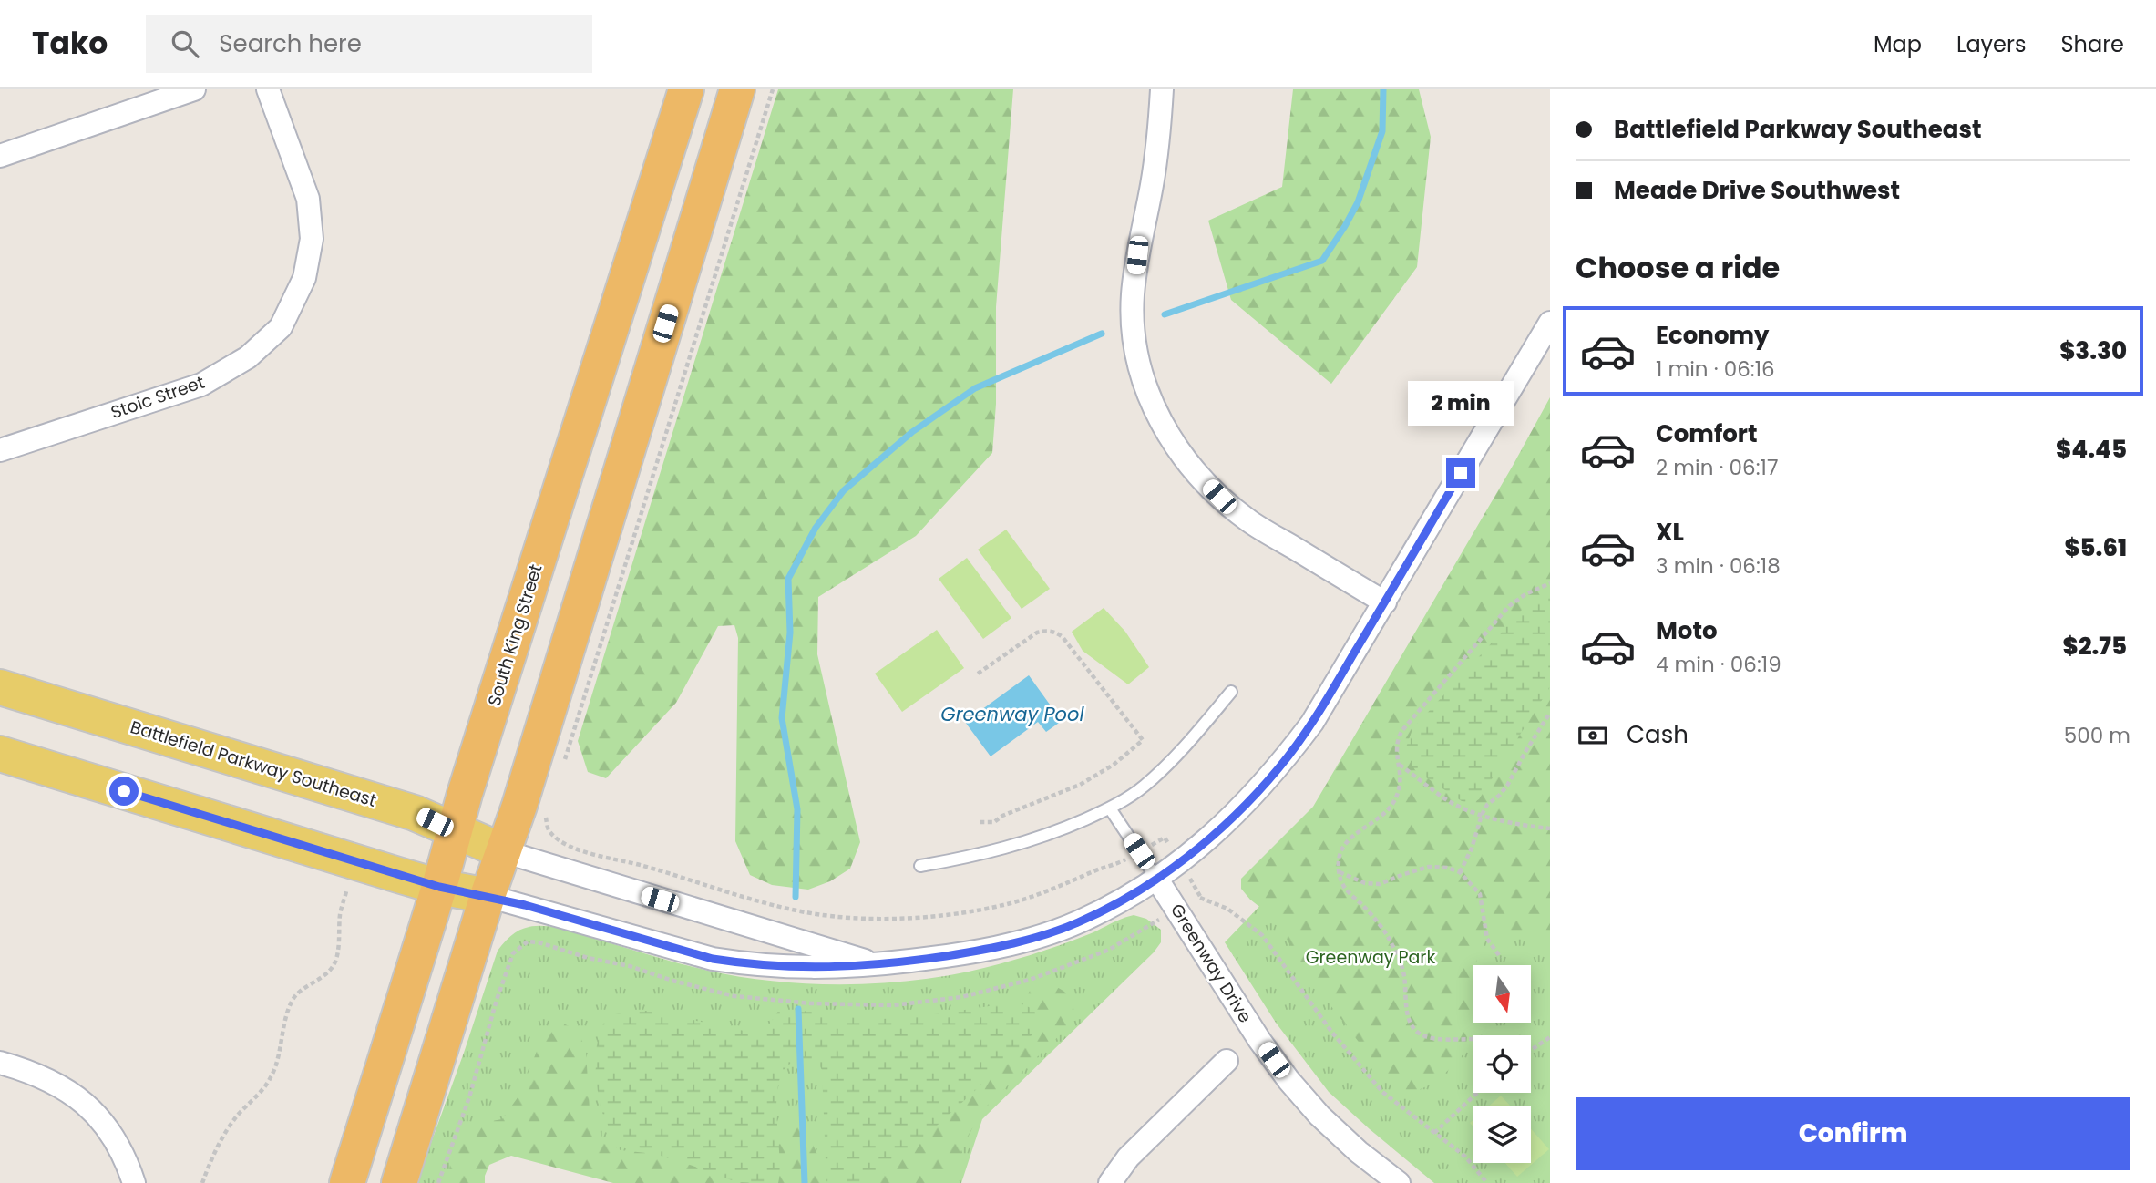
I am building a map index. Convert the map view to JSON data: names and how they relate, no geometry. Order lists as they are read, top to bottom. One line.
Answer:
{"streets":{"highway":["South King Street"],"main road":["Battlefield Parkway Southeast"],"street":["Stoic Street","Greenway Drive"]},"crossings":[["South King Street","Battlefield Parkway Southeast"]],"water":["Greenway Pool"],"parks":["Greenway Park"],"north":"bottom","page":{"header":"Tako","search":"Search here","nav":["Map","Layers","Share"],"banner":["Battlefield Parkway Southeast","Meade Drive Southwest"],"heading":"Choose a ride","list":[{"name":"Economy","note":"1 min · 06:16","value":"$3.30"},{"name":"Comfort","note":"2 min · 06:17","value":"$4.45"},{"name":"XL","note":"3 min · 06:18","value":"$5.61"},{"name":"Moto","note":"4 min · 06:19","value":"$2.75"}],"bubble":"2 min","pay":["Cash","500 m"],"buttons":"Confirm"}}
